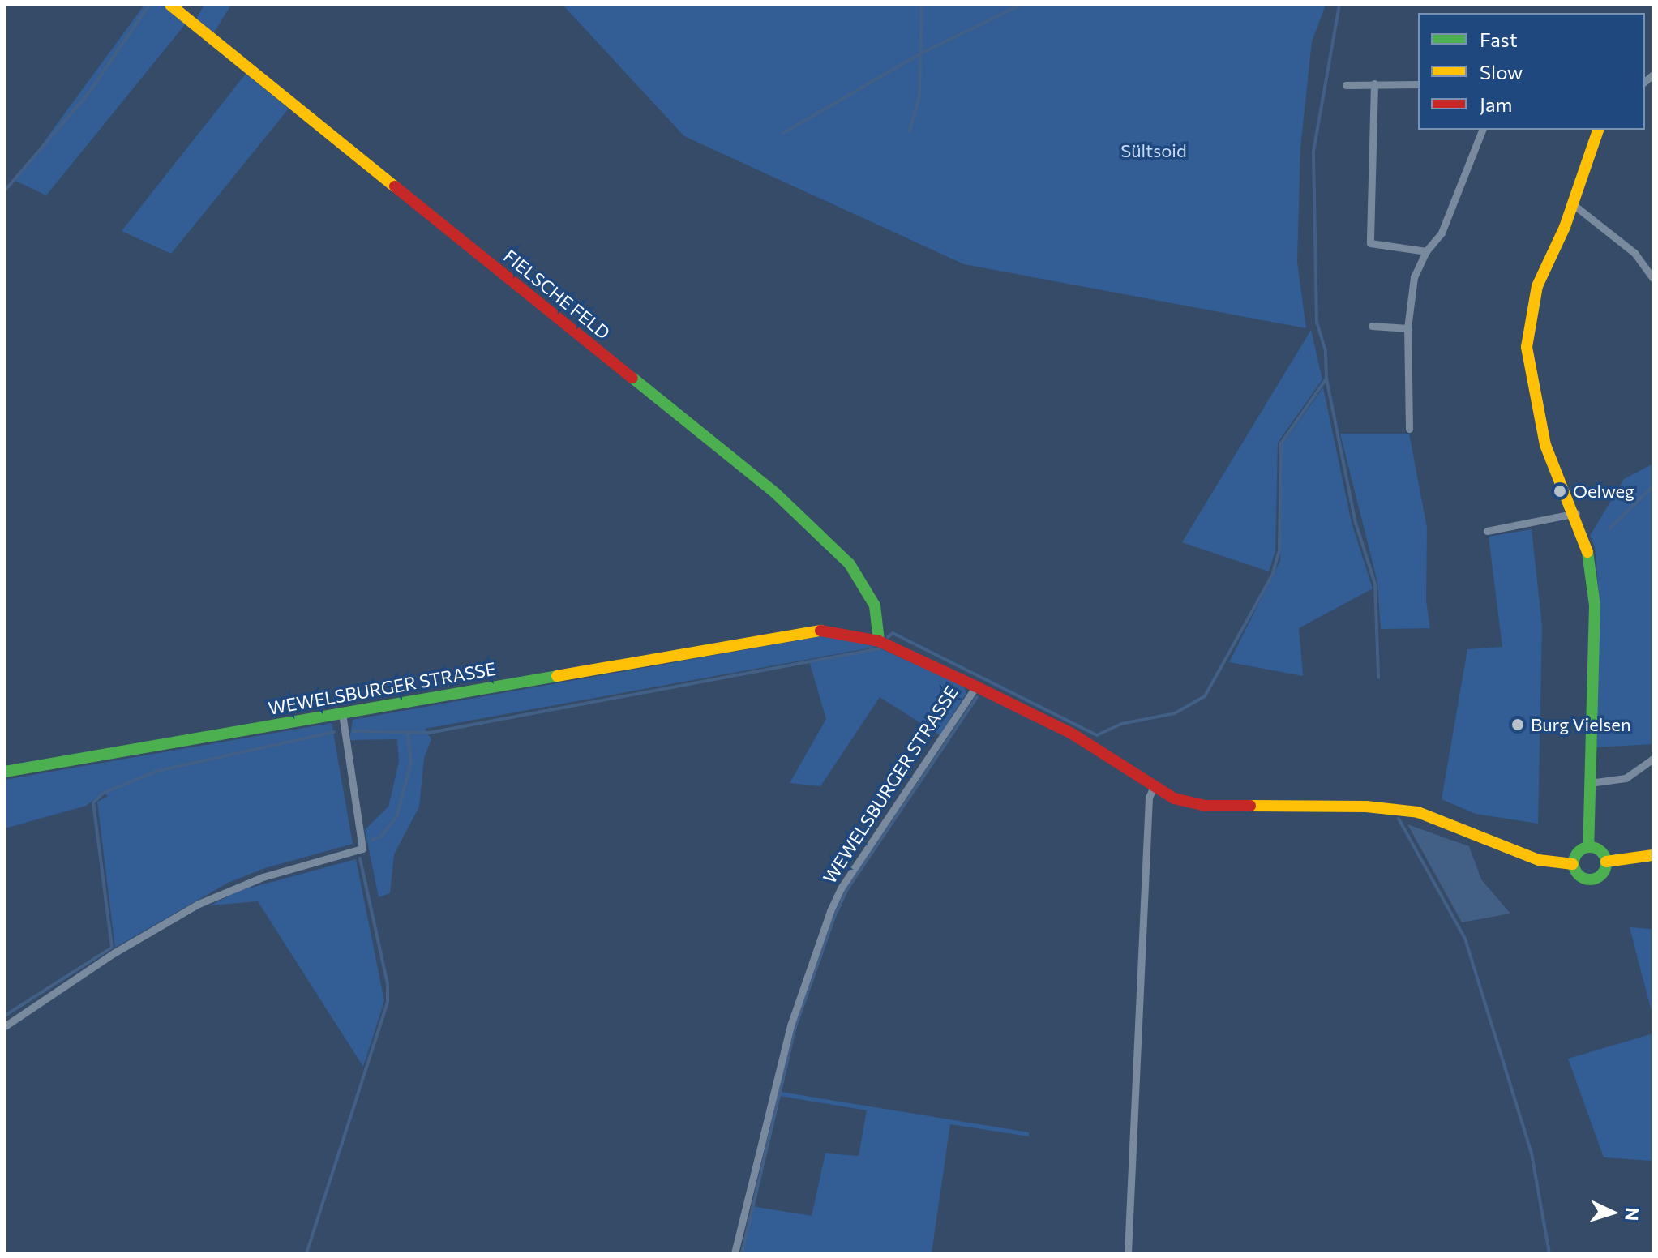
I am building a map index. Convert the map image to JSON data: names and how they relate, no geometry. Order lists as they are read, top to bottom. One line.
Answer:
{"streets":{"main road":["FIELSCHE FELD","WEWELSBURGER STRASSE"]},"crossings":[["FIELSCHE FELD","WEWELSBURGER STRASSE"]],"parks":["Sültsoid"],"places":["Oelweg","Burg Vielsen"],"legend":["Fast","Slow","Jam"],"north":"right"}
